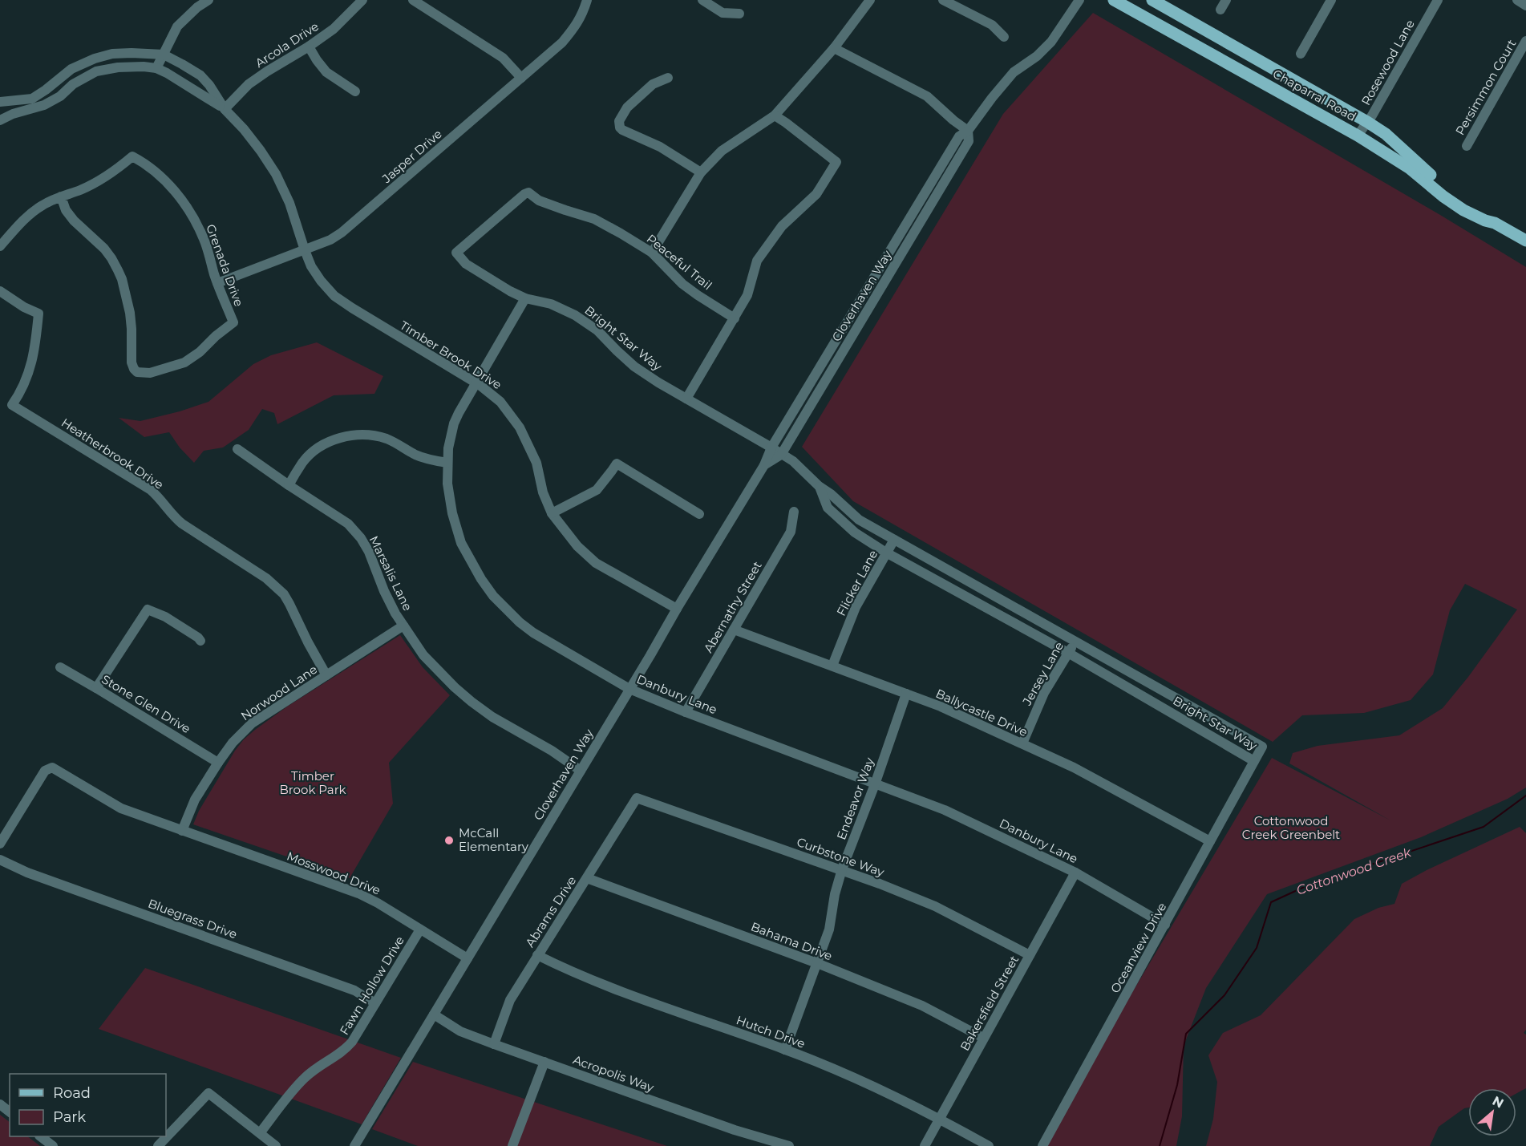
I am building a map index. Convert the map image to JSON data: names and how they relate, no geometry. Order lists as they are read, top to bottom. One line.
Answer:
{"streets":{"main road":["Chaparral Road"],"street":["Arcola Drive","Rosewood Lane","Persimmon Court","Jasper Drive","Peaceful Trail","Grenada Drive","Cloverhaven Way","Bright Star Way","Timber Brook Drive","Heatherbrook Drive","Marsalis Lane","Flicker Lane","Abernathy Street","Jersey Lane","Norwood Lane","Danbury Lane","Stone Glen Drive","Ballycastle Drive","Endeavor Way","Curbstone Way","Mosswood Drive","Abrams Drive","Bluegrass Drive","Bahama Drive","Oceanview Drive","Fawn Hollow Drive","Bakersfield Street","Hutch Drive","Acropolis Way"]},"crossings":[["Arcola Drive","Timber Brook Drive"],["Rosewood Lane","Chaparral Road"],["Jasper Drive","Grenada Drive"],["Jasper Drive","Timber Brook Drive"],["Peaceful Trail","Bright Star Way"],["Cloverhaven Way","Bright Star Way"],["Cloverhaven Way","Timber Brook Drive"],["Cloverhaven Way","Marsalis Lane"],["Cloverhaven Way","Danbury Lane"],["Cloverhaven Way","Mosswood Drive"],["Cloverhaven Way","Acropolis Way"],["Bright Star Way","Flicker Lane"],["Bright Star Way","Jersey Lane"],["Bright Star Way","Danbury Lane"],["Bright Star Way","Oceanview Drive"],["Timber Brook Drive","Danbury Lane"],["Heatherbrook Drive","Norwood Lane"],["Marsalis Lane","Norwood Lane"],["Flicker Lane","Ballycastle Drive"],["Abernathy Street","Danbury Lane"],["Abernathy Street","Ballycastle Drive"],["Jersey Lane","Ballycastle Drive"],["Norwood Lane","Stone Glen Drive"],["Norwood Lane","Mosswood Drive"],["Danbury Lane","Endeavor Way"],["Danbury Lane","Oceanview Drive"],["Danbury Lane","Bakersfield Street"],["Ballycastle Drive","Endeavor Way"],["Ballycastle Drive","Oceanview Drive"],["Endeavor Way","Curbstone Way"],["Endeavor Way","Bahama Drive"],["Endeavor Way","Hutch Drive"],["Curbstone Way","Abrams Drive"],["Curbstone Way","Bakersfield Street"],["Mosswood Drive","Fawn Hollow Drive"],["Abrams Drive","Bahama Drive"],["Abrams Drive","Hutch Drive"],["Abrams Drive","Acropolis Way"],["Bluegrass Drive","Fawn Hollow Drive"],["Bahama Drive","Bakersfield Street"],["Bakersfield Street","Hutch Drive"]],"water":["Cottonwood Creek"],"parks":["Timber Brook Park","Cottonwood Creek Greenbelt"],"places":["McCall Elementary"],"legend":["Road","Park"],"north":"top right"}
